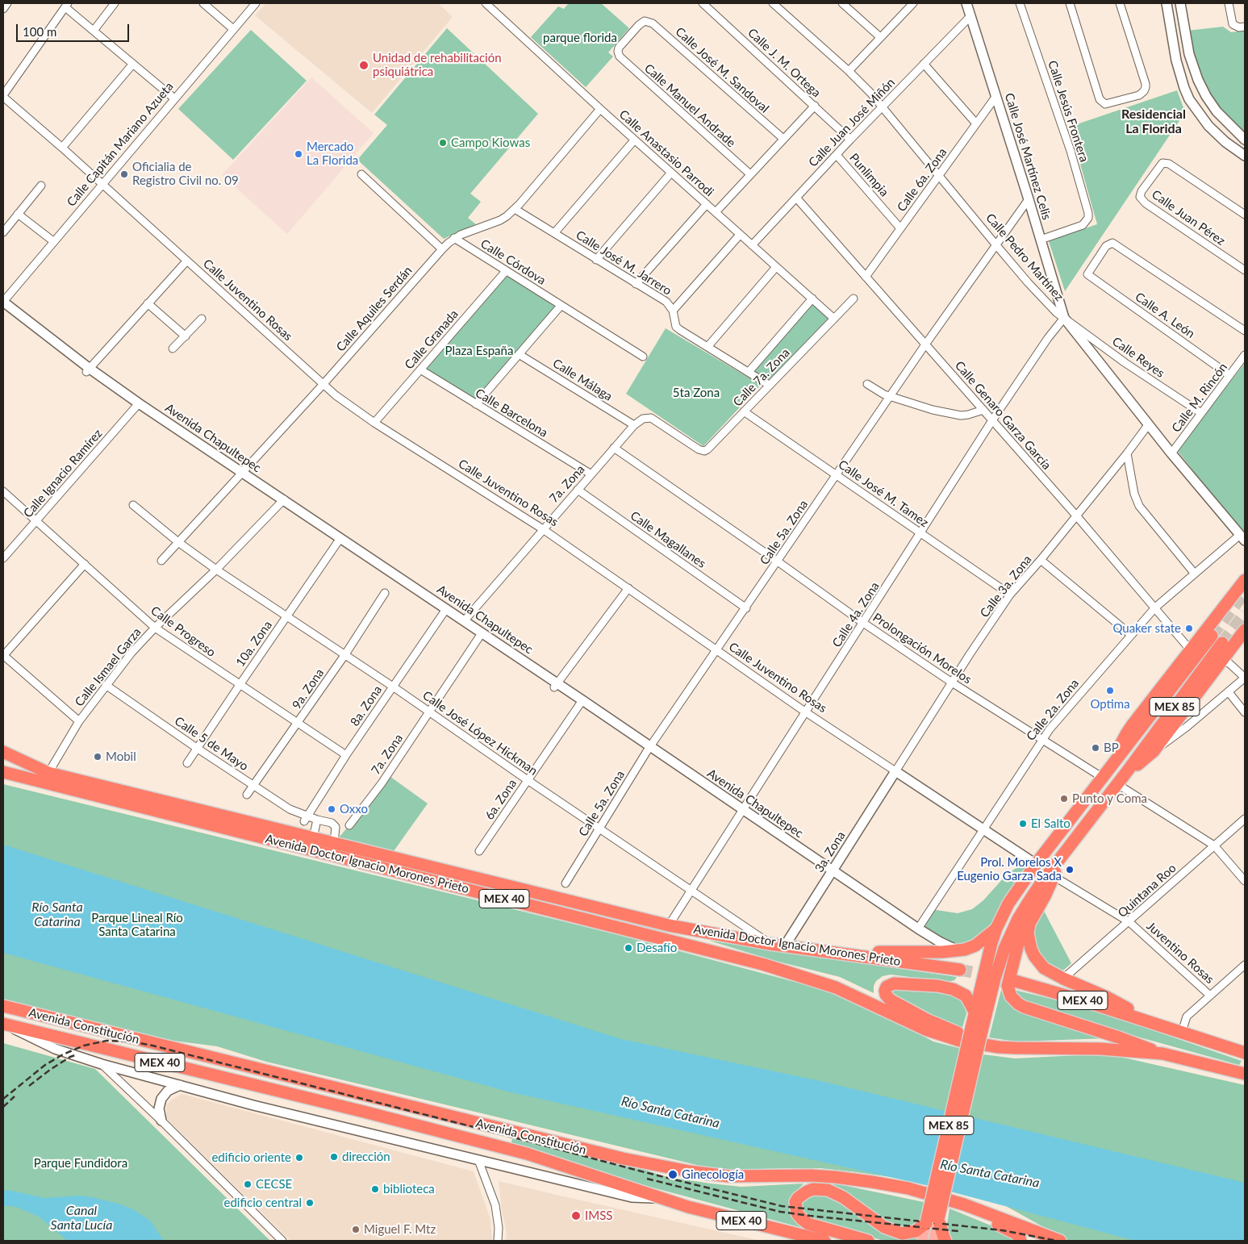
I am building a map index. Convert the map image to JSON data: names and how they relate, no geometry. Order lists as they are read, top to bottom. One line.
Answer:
{"streets":{"highway":["MEX 85","Avenida Doctor Ignacio Morones Prieto","MEX 40","Avenida Constitución"],"main road":["Calle José Martínez Celis","Calle Pedro Martínez","Calle Juventino Rosas","Avenida Chapultepec","3a. Zona"],"street":["Calle J. M. Ortega","Calle José M. Sandoval","Calle Manuel Andrade","Calle Jesús Frontera","Calle Juan José Miñón","Calle Capitán Mariano Azueta","Calle Anastasio Parrodi","Punlimpia","Calle 6a. Zona","Calle Juan Pérez","Calle Córdova","Calle José M. Jarrero","Calle Aquiles Serdán","Calle A. León","Calle Granada","Calle Reyes","Calle 7a. Zona","Calle Málaga","Calle M. Rincón","Calle Barcelona","Calle Genaro Garza García","Calle Ignacio Ramírez","7a. Zona","Calle José M. Tamez","Calle 5a. Zona","Calle Magallanes","Calle 3a. Zona","Calle 4a. Zona","Calle Progreso","10a. Zona","Prolongación Morelos","Calle Ismael Garza","9a. Zona","8a. Zona","Calle 2a. Zona","Calle José López Hickman","Calle 5 de Mayo","6a. Zona","Quintana Roo","Juventino Rosas"]},"crossings":[["Calle J. M. Ortega","Calle Juan José Miñón"],["Calle José M. Sandoval","Calle Manuel Andrade"],["Calle Jesús Frontera","Calle José Martínez Celis"],["Calle Juan José Miñón","Calle Anastasio Parrodi"],["Calle Juan José Miñón","Calle José Martínez Celis"],["Calle Juan José Miñón","Punlimpia"],["Calle Juan José Miñón","Calle Pedro Martínez"],["Calle Juan José Miñón","Calle Genaro Garza García"],["Calle Capitán Mariano Azueta","Calle Juventino Rosas"],["Calle Capitán Mariano Azueta","Avenida Chapultepec"],["Calle Anastasio Parrodi","Calle Aquiles Serdán"],["Calle Anastasio Parrodi","Calle 7a. Zona"],["Calle José Martínez Celis","Calle 6a. Zona"],["Calle José Martínez Celis","Calle Pedro Martínez"],["Calle José Martínez Celis","Calle Reyes"],["Calle José Martínez Celis","Calle 5a. Zona"],["Calle José Martínez Celis","Calle 4a. Zona"],["Punlimpia","Calle 6a. Zona"],["Calle 6a. Zona","Calle Pedro Martínez"],["Calle 6a. Zona","Calle Genaro Garza García"],["Calle Pedro Martínez","Calle Reyes"],["Calle Pedro Martínez","Calle M. Rincón"],["Calle Pedro Martínez","Calle 5a. Zona"],["Calle Pedro Martínez","Calle 3a. Zona"],["Calle Pedro Martínez","Calle 4a. Zona"],["Calle Pedro Martínez","Calle 2a. Zona"],["Calle Córdova","Calle Aquiles Serdán"],["Calle Córdova","Calle Granada"],["Calle José M. Jarrero","Calle Aquiles Serdán"],["Calle José M. Jarrero","Calle 7a. Zona"],["Calle Juventino Rosas","Calle Aquiles Serdán"],["Calle Juventino Rosas","Calle Granada"],["Calle Juventino Rosas","7a. Zona"],["Calle Juventino Rosas","Calle 5a. Zona"],["Calle Juventino Rosas","Calle 3a. Zona"],["Calle Juventino Rosas","Calle 4a. Zona"],["Calle Juventino Rosas","MEX 85"],["Calle Juventino Rosas","Calle 2a. Zona"],["Calle Juventino Rosas","3a. Zona"],["Calle Aquiles Serdán","Avenida Chapultepec"],["Calle Aquiles Serdán","Calle José López Hickman"],["Calle A. León","Calle M. Rincón"],["Calle Granada","Calle Barcelona"],["Calle Reyes","Calle M. Rincón"],["Calle Reyes","Calle 4a. Zona"],["Calle 7a. Zona","Calle Málaga"],["Calle 7a. Zona","7a. Zona"],["Calle 7a. Zona","Calle José M. Tamez"],["Calle Málaga","7a. Zona"],["Calle Barcelona","7a. Zona"],["Calle Genaro Garza García","Calle 5a. Zona"],["Calle Genaro Garza García","Calle 3a. Zona"],["Calle Genaro Garza García","Calle 4a. Zona"],["Calle Genaro Garza García","Calle 2a. Zona"],["Avenida Chapultepec","Calle Ignacio Ramírez"],["Avenida Chapultepec","7a. Zona"],["Avenida Chapultepec","Calle 5a. Zona"],["Avenida Chapultepec","Calle 4a. Zona"],["Avenida Chapultepec","10a. Zona"],["Avenida Chapultepec","Calle Ismael Garza"],["Avenida Chapultepec","8a. Zona"],["Avenida Chapultepec","Calle 2a. Zona"],["Avenida Chapultepec","6a. Zona"],["Avenida Chapultepec","3a. Zona"],["Calle Ignacio Ramírez","Calle Progreso"],["7a. Zona","Calle Magallanes"],["7a. Zona","Prolongación Morelos"],["7a. Zona","Calle José López Hickman"],["Calle José M. Tamez","Calle 5a. Zona"],["Calle José M. Tamez","Calle 3a. Zona"],["Calle José M. Tamez","Calle 4a. Zona"],["Calle 5a. Zona","Calle Magallanes"],["Calle 5a. Zona","Prolongación Morelos"],["Calle 5a. Zona","Calle José López Hickman"],["Calle 3a. Zona","Prolongación Morelos"],["Calle 3a. Zona","3a. Zona"],["Calle 4a. Zona","Prolongación Morelos"],["Calle 4a. Zona","Calle José López Hickman"],["Calle 4a. Zona","Avenida Doctor Ignacio Morones Prieto"],["Calle Progreso","10a. Zona"],["Calle Progreso","Calle Ismael Garza"],["Calle Progreso","9a. Zona"],["Calle Progreso","8a. Zona"],["10a. Zona","Calle José López Hickman"],["10a. Zona","Calle 5 de Mayo"],["Prolongación Morelos","MEX 85"],["Prolongación Morelos","Calle 2a. Zona"],["Calle Ismael Garza","Calle José López Hickman"],["Calle Ismael Garza","Calle 5 de Mayo"],["Calle Ismael Garza","Avenida Doctor Ignacio Morones Prieto"],["9a. Zona","Calle José López Hickman"],["9a. Zona","Calle 5 de Mayo"],["8a. Zona","Calle José López Hickman"],["8a. Zona","Calle 5 de Mayo"],["Calle José López Hickman","6a. Zona"],["Calle José López Hickman","Avenida Doctor Ignacio Morones Prieto"],["Calle 5 de Mayo","Avenida Doctor Ignacio Morones Prieto"],["3a. Zona","Avenida Doctor Ignacio Morones Prieto"],["Quintana Roo","Juventino Rosas"]],"districts":["Residencial La Florida"],"water":["Río Santa Catarina","Canal Santa Lucía"],"parks":["parque florida","Plaza España","5ta Zona","Parque Lineal Río Santa Catarina","Parque Fundidora"],"places":["Unidad de rehabilitación psiquiátrica","Campo Kiowas","Mercado La Florida","Oficialia de Registro Civil no. 09","Quaker state","Optima","BP","Mobil","Punto y Coma","Oxxo","El Salto","Prol. Morelos X Eugenio Garza Sada","Desafío","dirección","edificio oriente","Ginecología","CECSE","biblioteca","edificio central","IMSS","Miguel F. Mtz"],"scale_bar":"100 m"}
